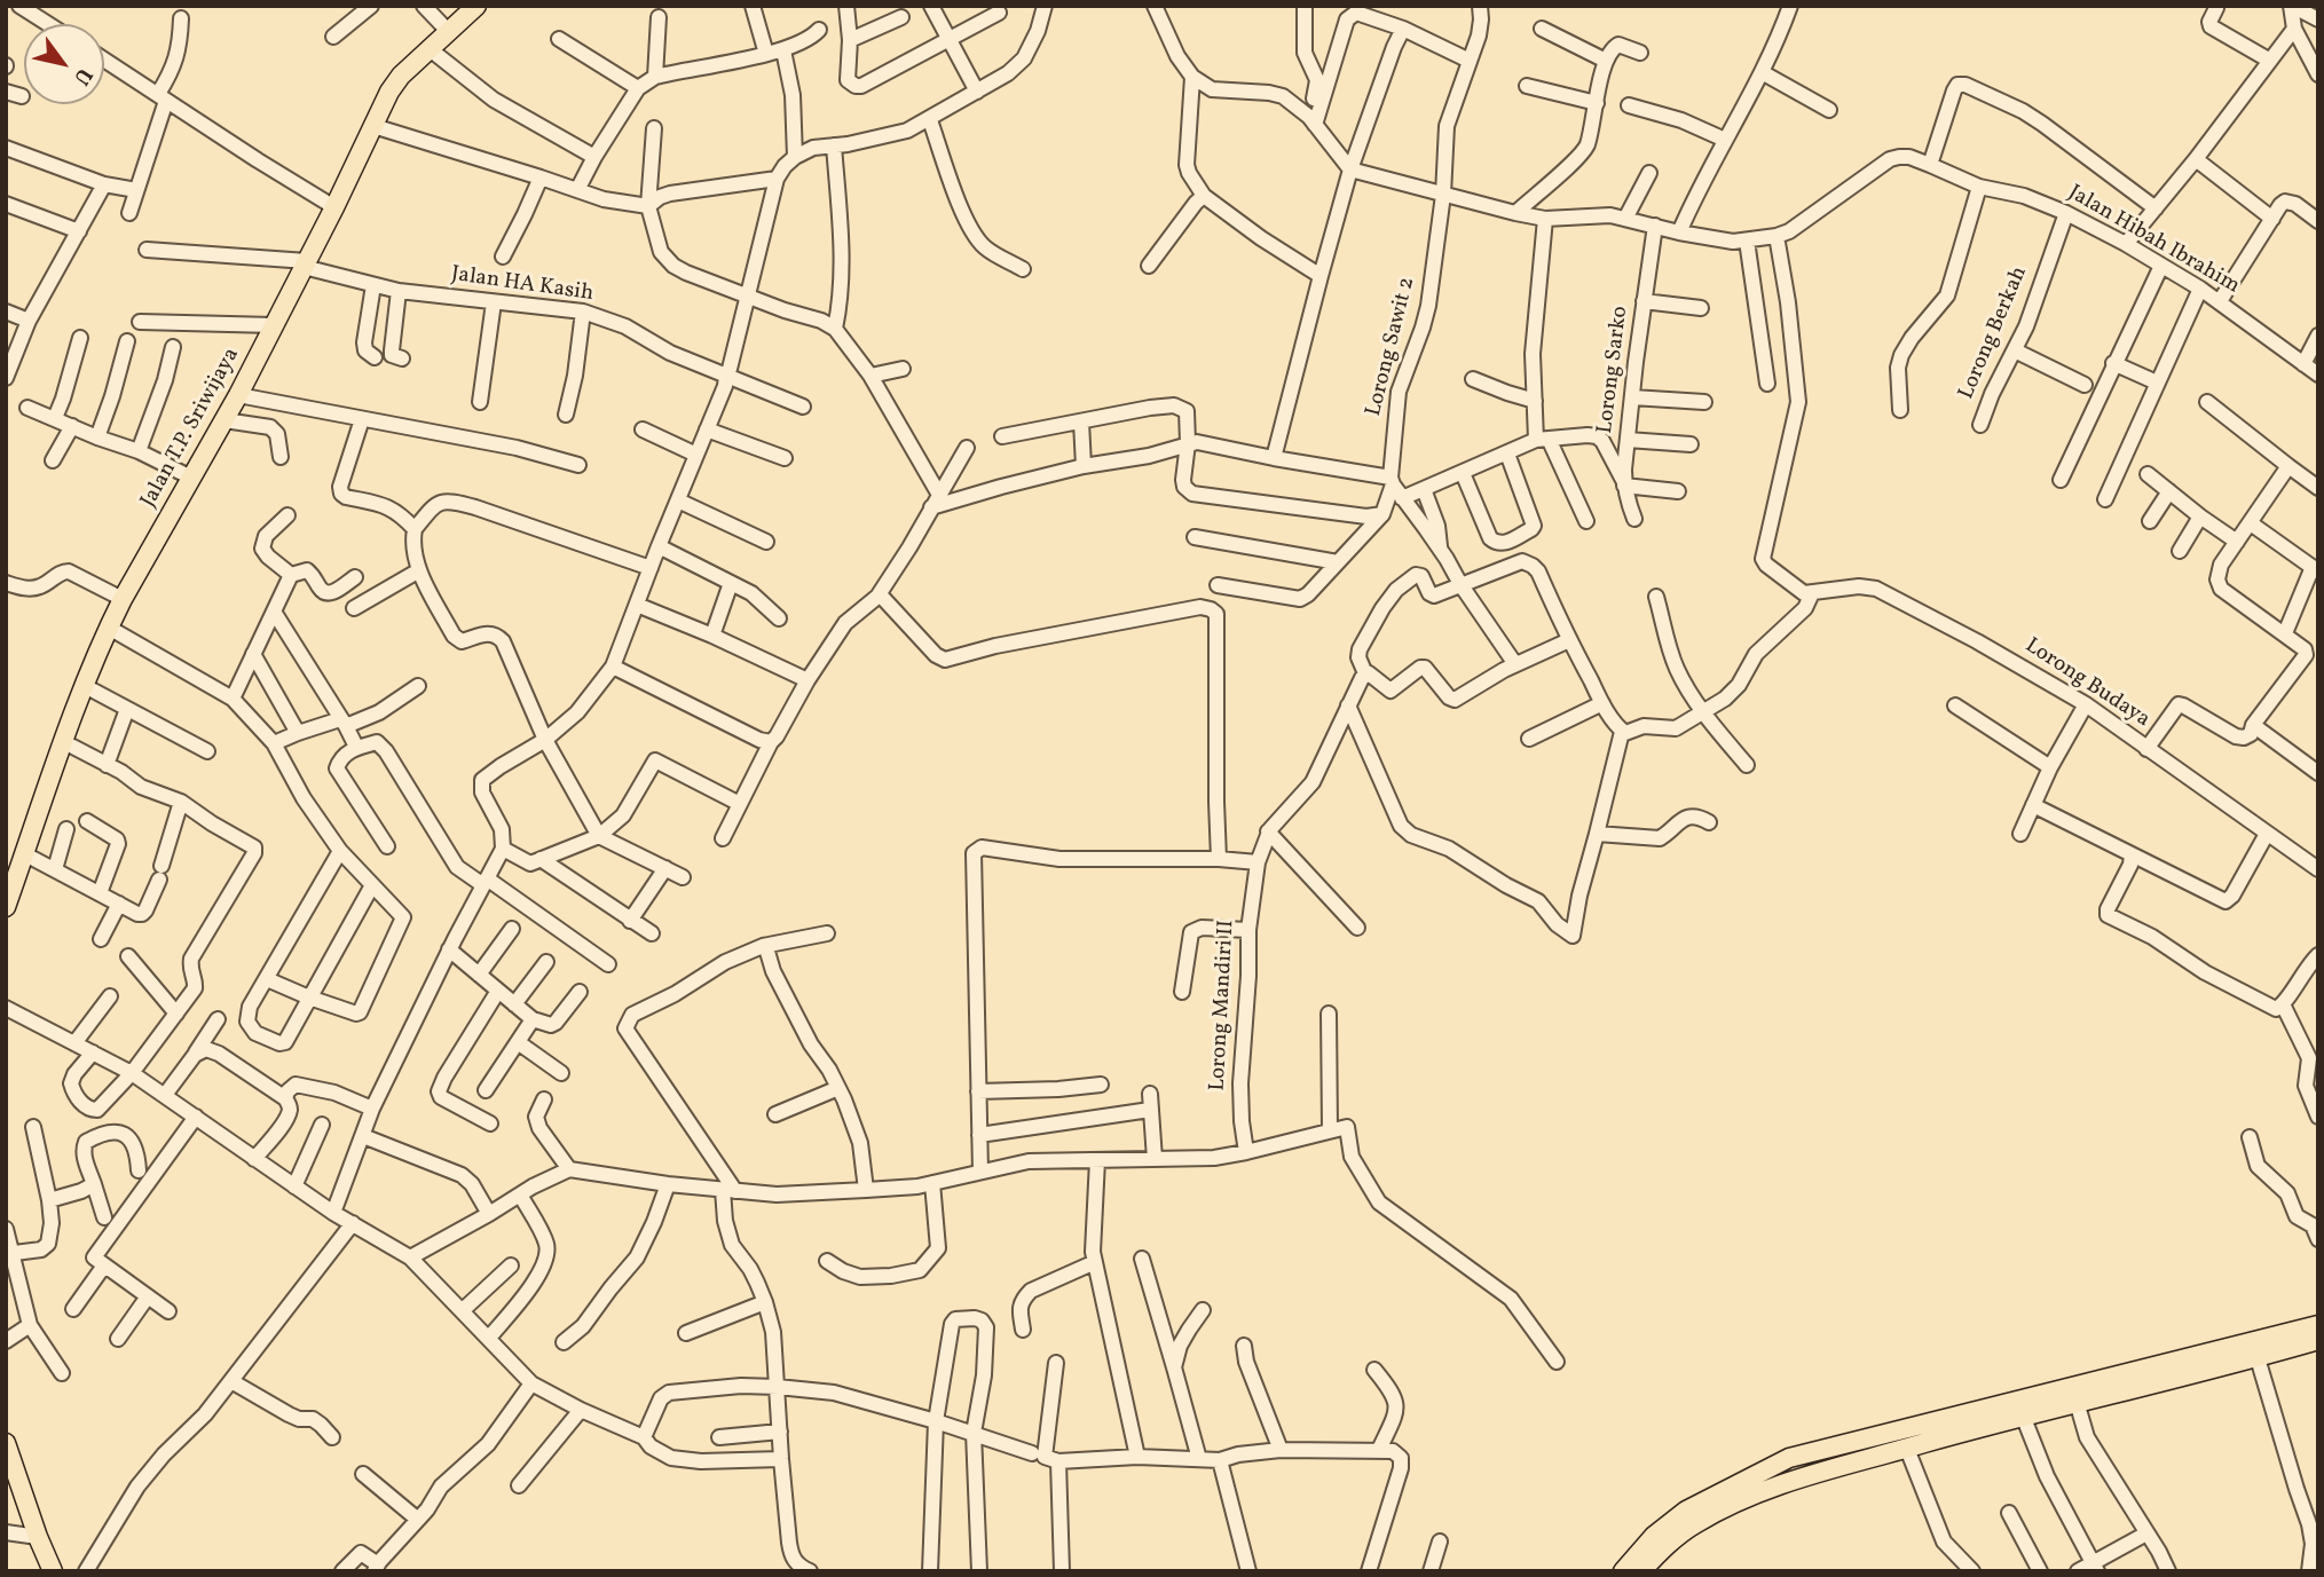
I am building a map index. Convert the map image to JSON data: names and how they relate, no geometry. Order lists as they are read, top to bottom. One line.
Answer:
{"streets":{"main road":["Jalan T.P. Sriwijaya"],"street":["Jalan Hibah Ibrahim","Jalan HA Kasih","Lorong Berkah","Lorong Sawit 2","Lorong Sarko","Lorong Budaya","Lorong Mandiri II"]},"crossings":[["Jalan Hibah Ibrahim","Lorong Berkah"],["Jalan Hibah Ibrahim","Lorong Sawit 2"],["Jalan Hibah Ibrahim","Lorong Sarko"],["Jalan HA Kasih","Jalan T.P. Sriwijaya"]],"north":"bottom right"}
